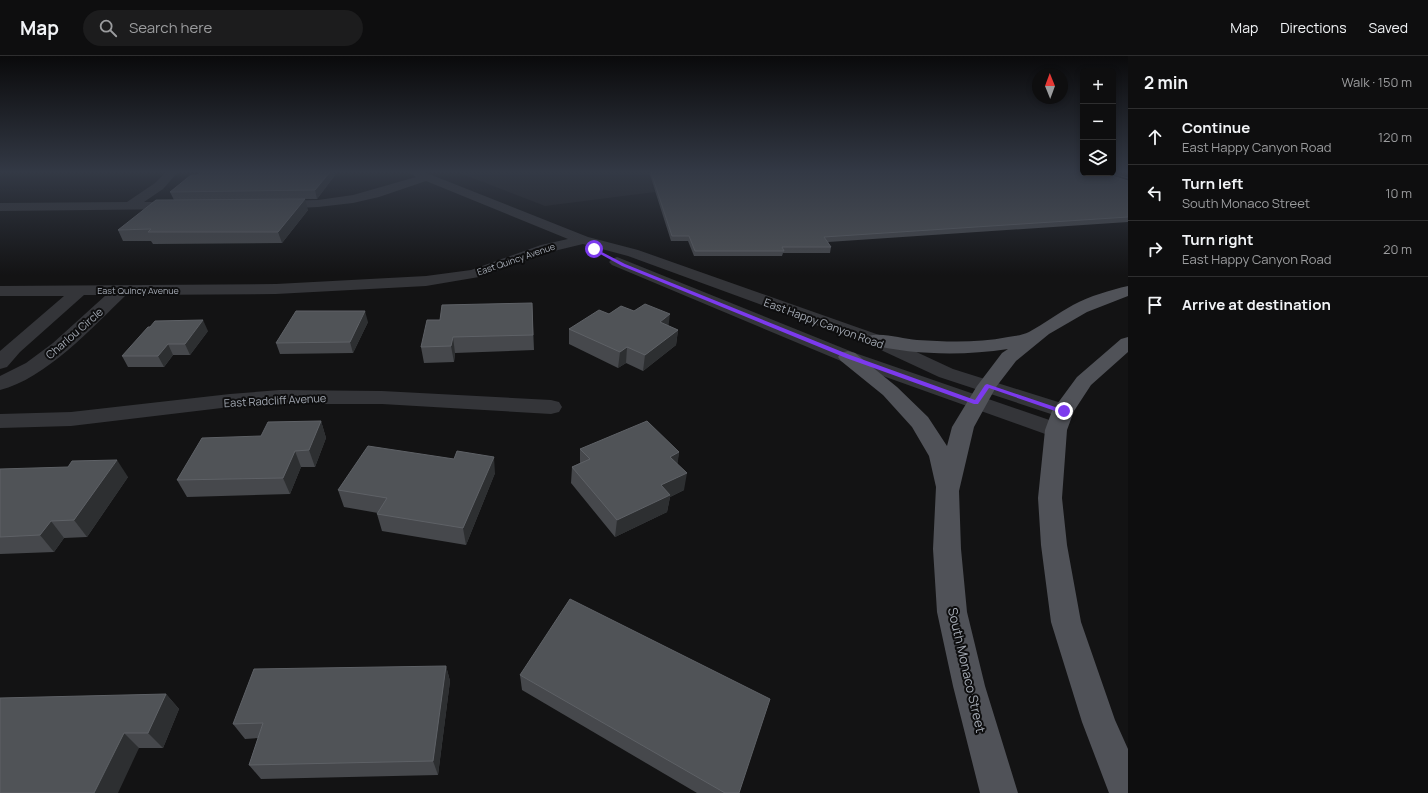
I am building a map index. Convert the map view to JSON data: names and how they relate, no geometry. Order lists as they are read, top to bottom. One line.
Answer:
{"streets":{"main road":["South Monaco Street"],"street":["East Quincy Avenue","East Happy Canyon Road","Charlou Circle","East Radcliff Avenue"]},"crossings":[["East Quincy Avenue","East Happy Canyon Road"],["East Quincy Avenue","Charlou Circle"],["East Happy Canyon Road","South Monaco Street"]],"north":"top","page":{"header":"Map","search":"Search here","nav":["Map","Directions","Saved"],"heading":["2 min","Walk · 150 m"],"map_buttons":["+","−"],"list":[["Continue","East Happy Canyon Road","120 m"],["Turn left","South Monaco Street","10 m"],["Turn right","East Happy Canyon Road","20 m"],"Arrive at destination"]}}
